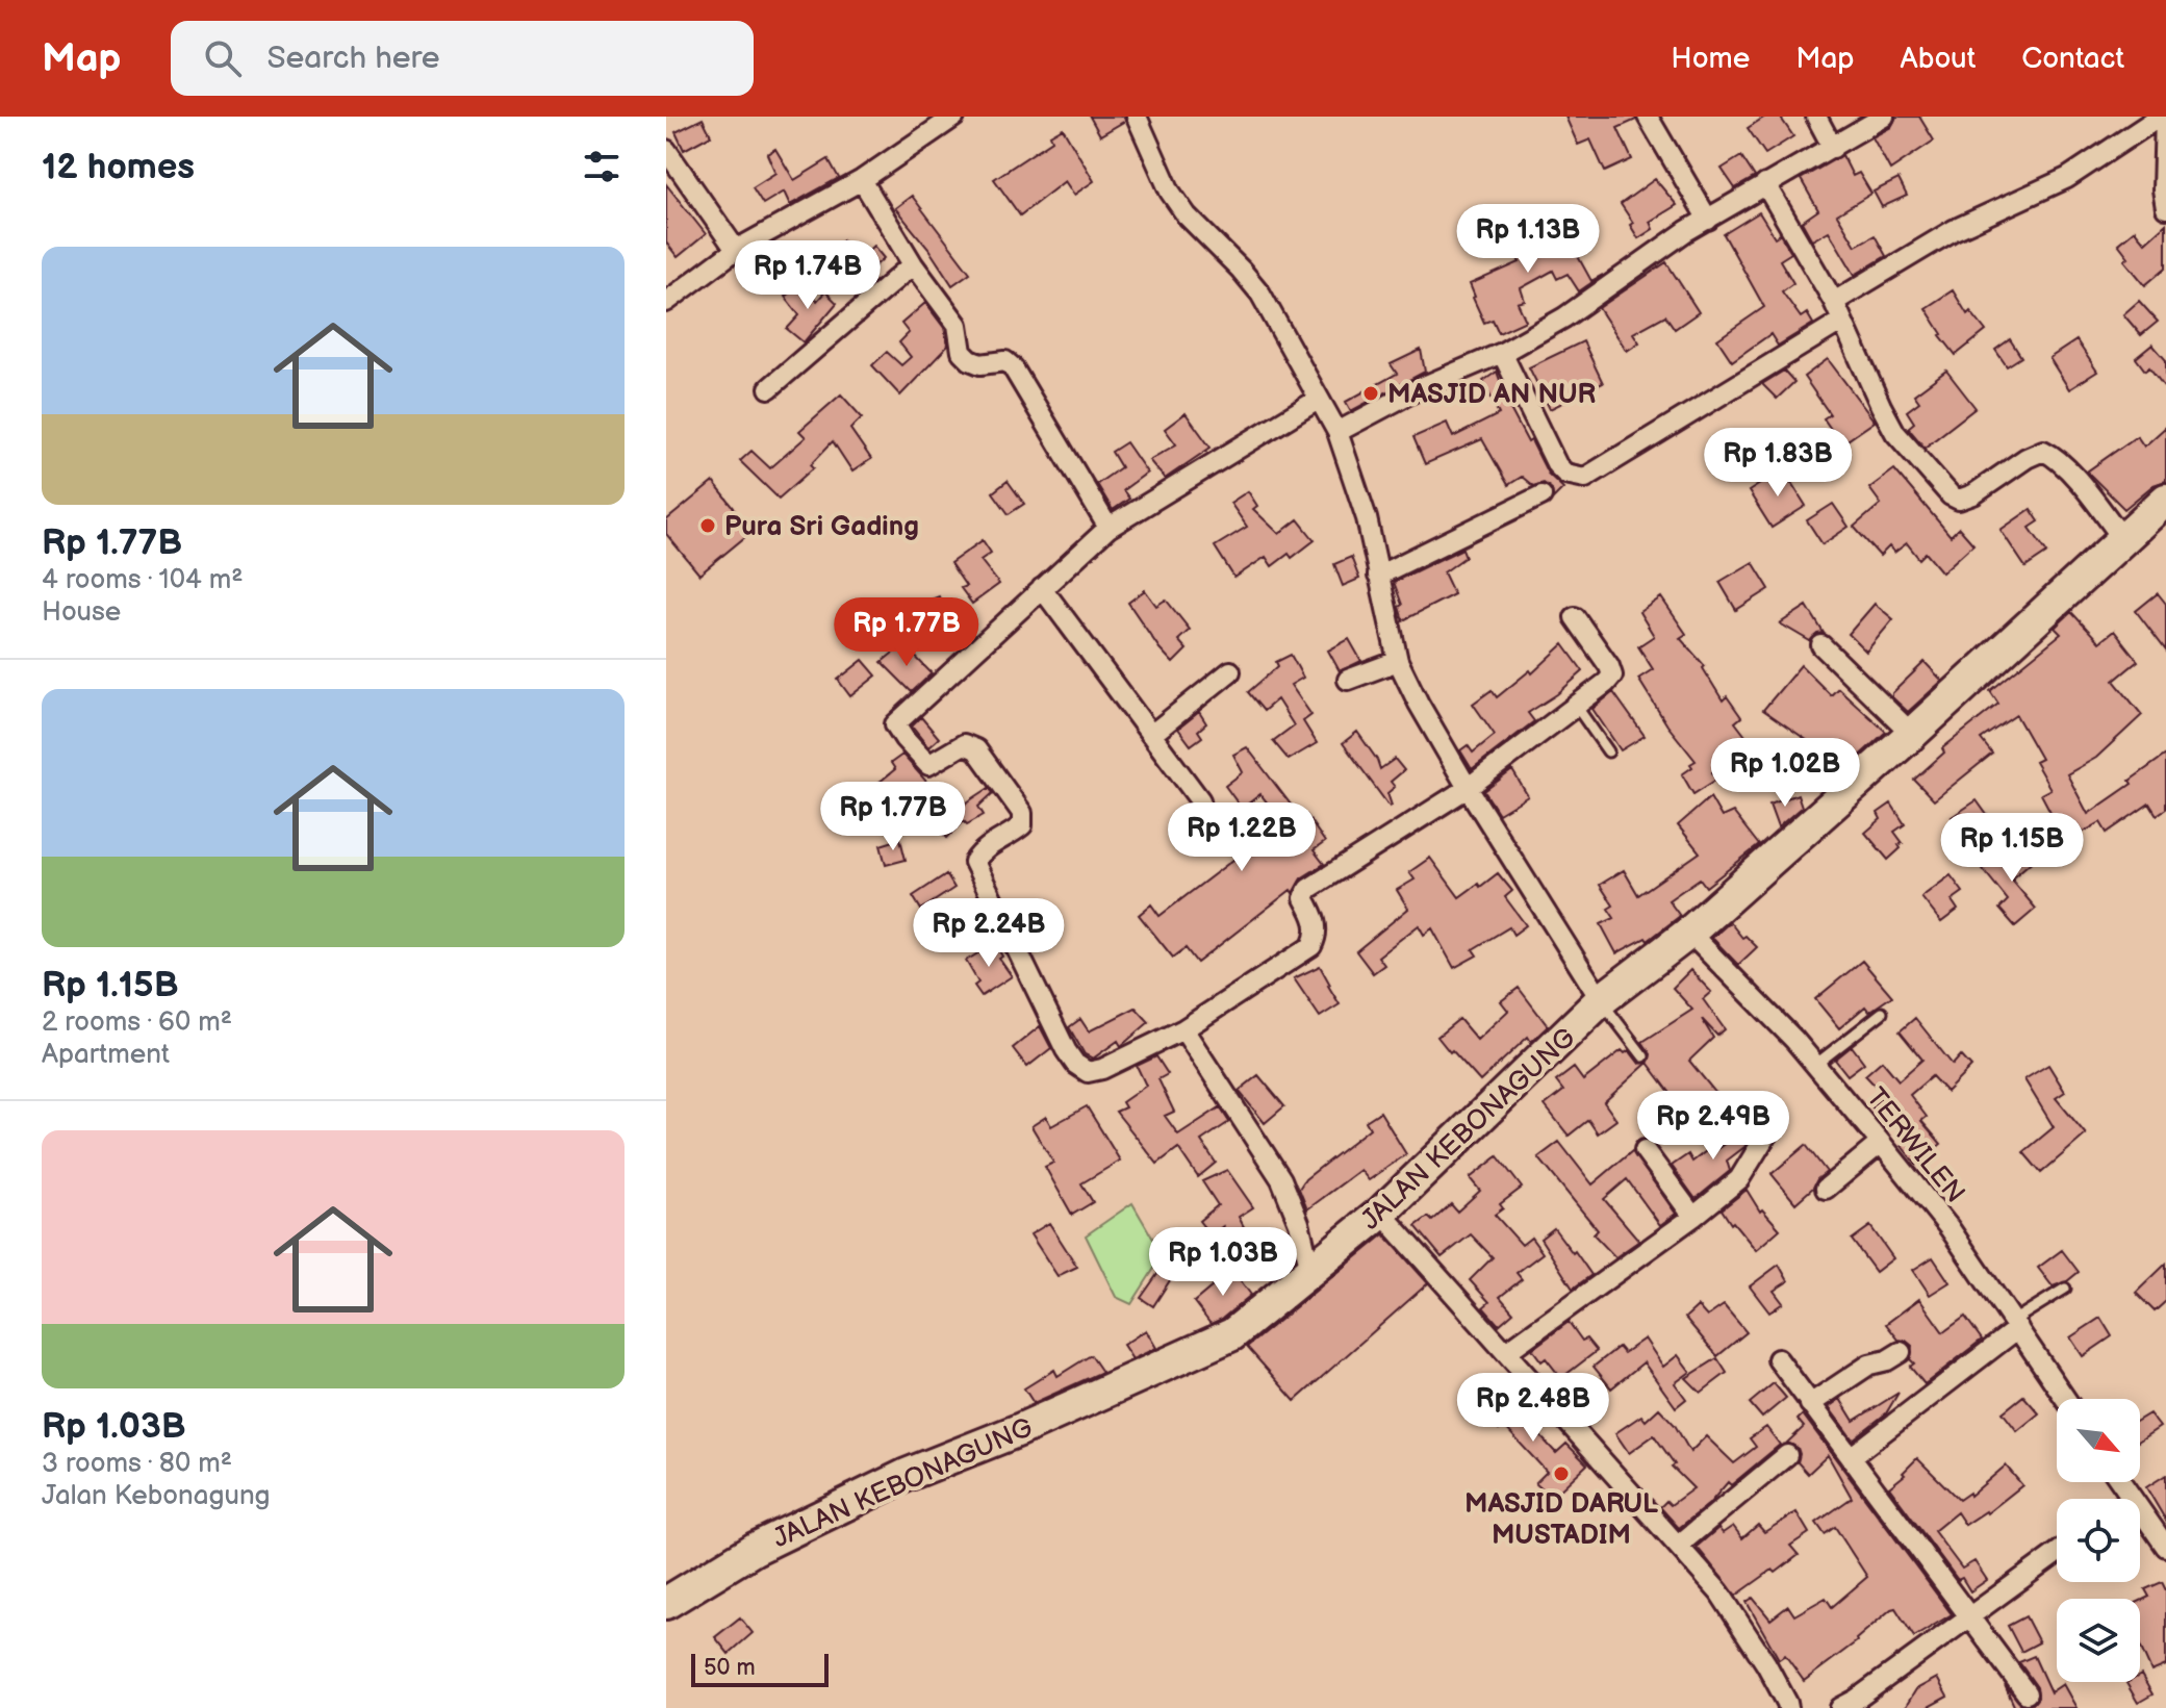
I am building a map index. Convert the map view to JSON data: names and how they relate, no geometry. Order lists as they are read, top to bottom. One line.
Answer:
{"streets":{"main road":["JALAN KEBONAGUNG"],"street":["TERWILEN"]},"crossings":[["JALAN KEBONAGUNG","TERWILEN"]],"places":["MASJID AN NUR","Pura Sri Gading","MASJID DARUL MUSTADIM"],"scale_bar":"50 m","north":"bottom right","page":{"header":"Map","search":"Search here","nav":["Home","Map","About","Contact"],"heading":"12 homes","price":["Rp 1.13B","Rp 1.74B","Rp 1.83B","Rp 1.77B","Rp 1.02B","Rp 1.77B","Rp 1.22B","Rp 1.15B","Rp 2.24B","Rp 2.49B","Rp 1.03B","Rp 2.48B"],"list":[{"name":"Rp 1.77B","note":"4 rooms · 104 m² · House"},{"name":"Rp 1.15B","note":"2 rooms · 60 m² · Apartment"},{"name":"Rp 1.03B","note":"3 rooms · 80 m² · Jalan Kebonagung"}],"scale":"50 m"}}
